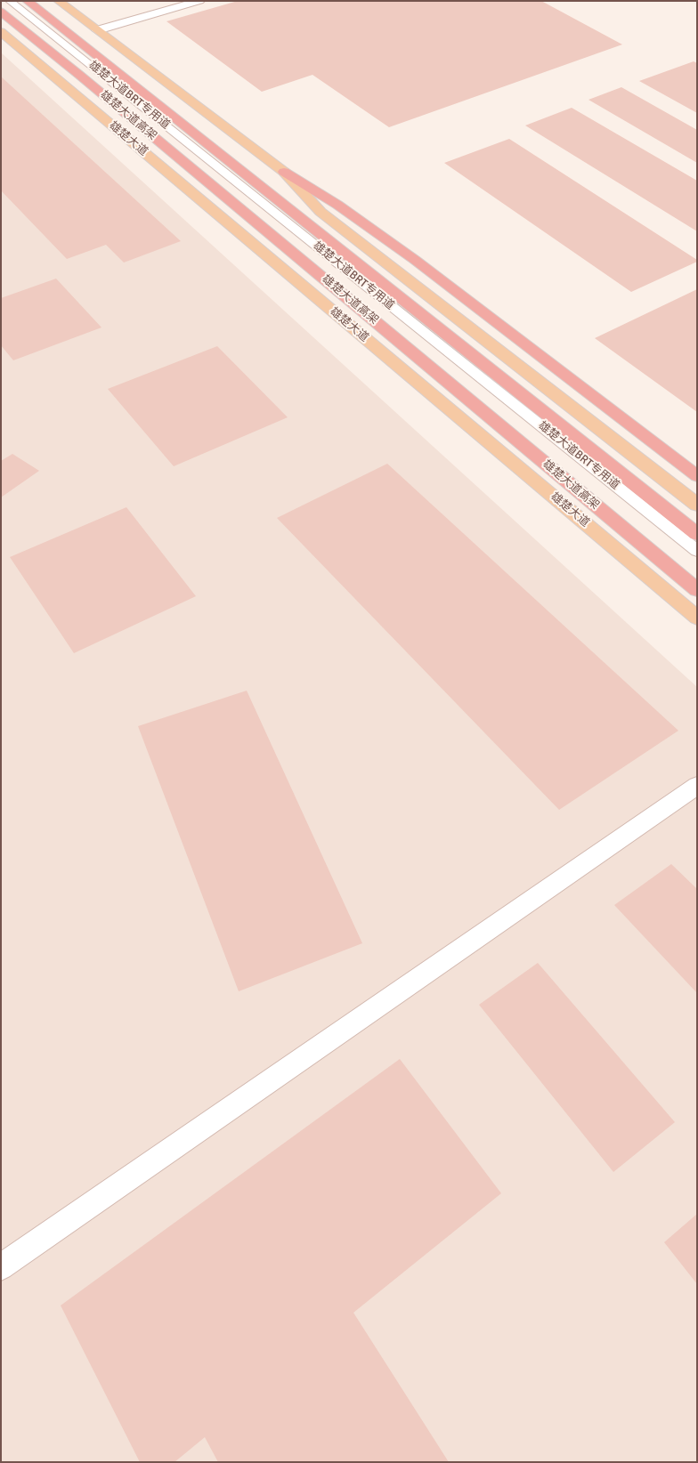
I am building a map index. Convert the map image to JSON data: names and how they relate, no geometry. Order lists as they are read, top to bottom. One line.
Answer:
{"streets":{"highway":["雄楚大道高架"],"main road":["雄楚大道"],"lane":["雄楚大道BRT专用道"]}}
